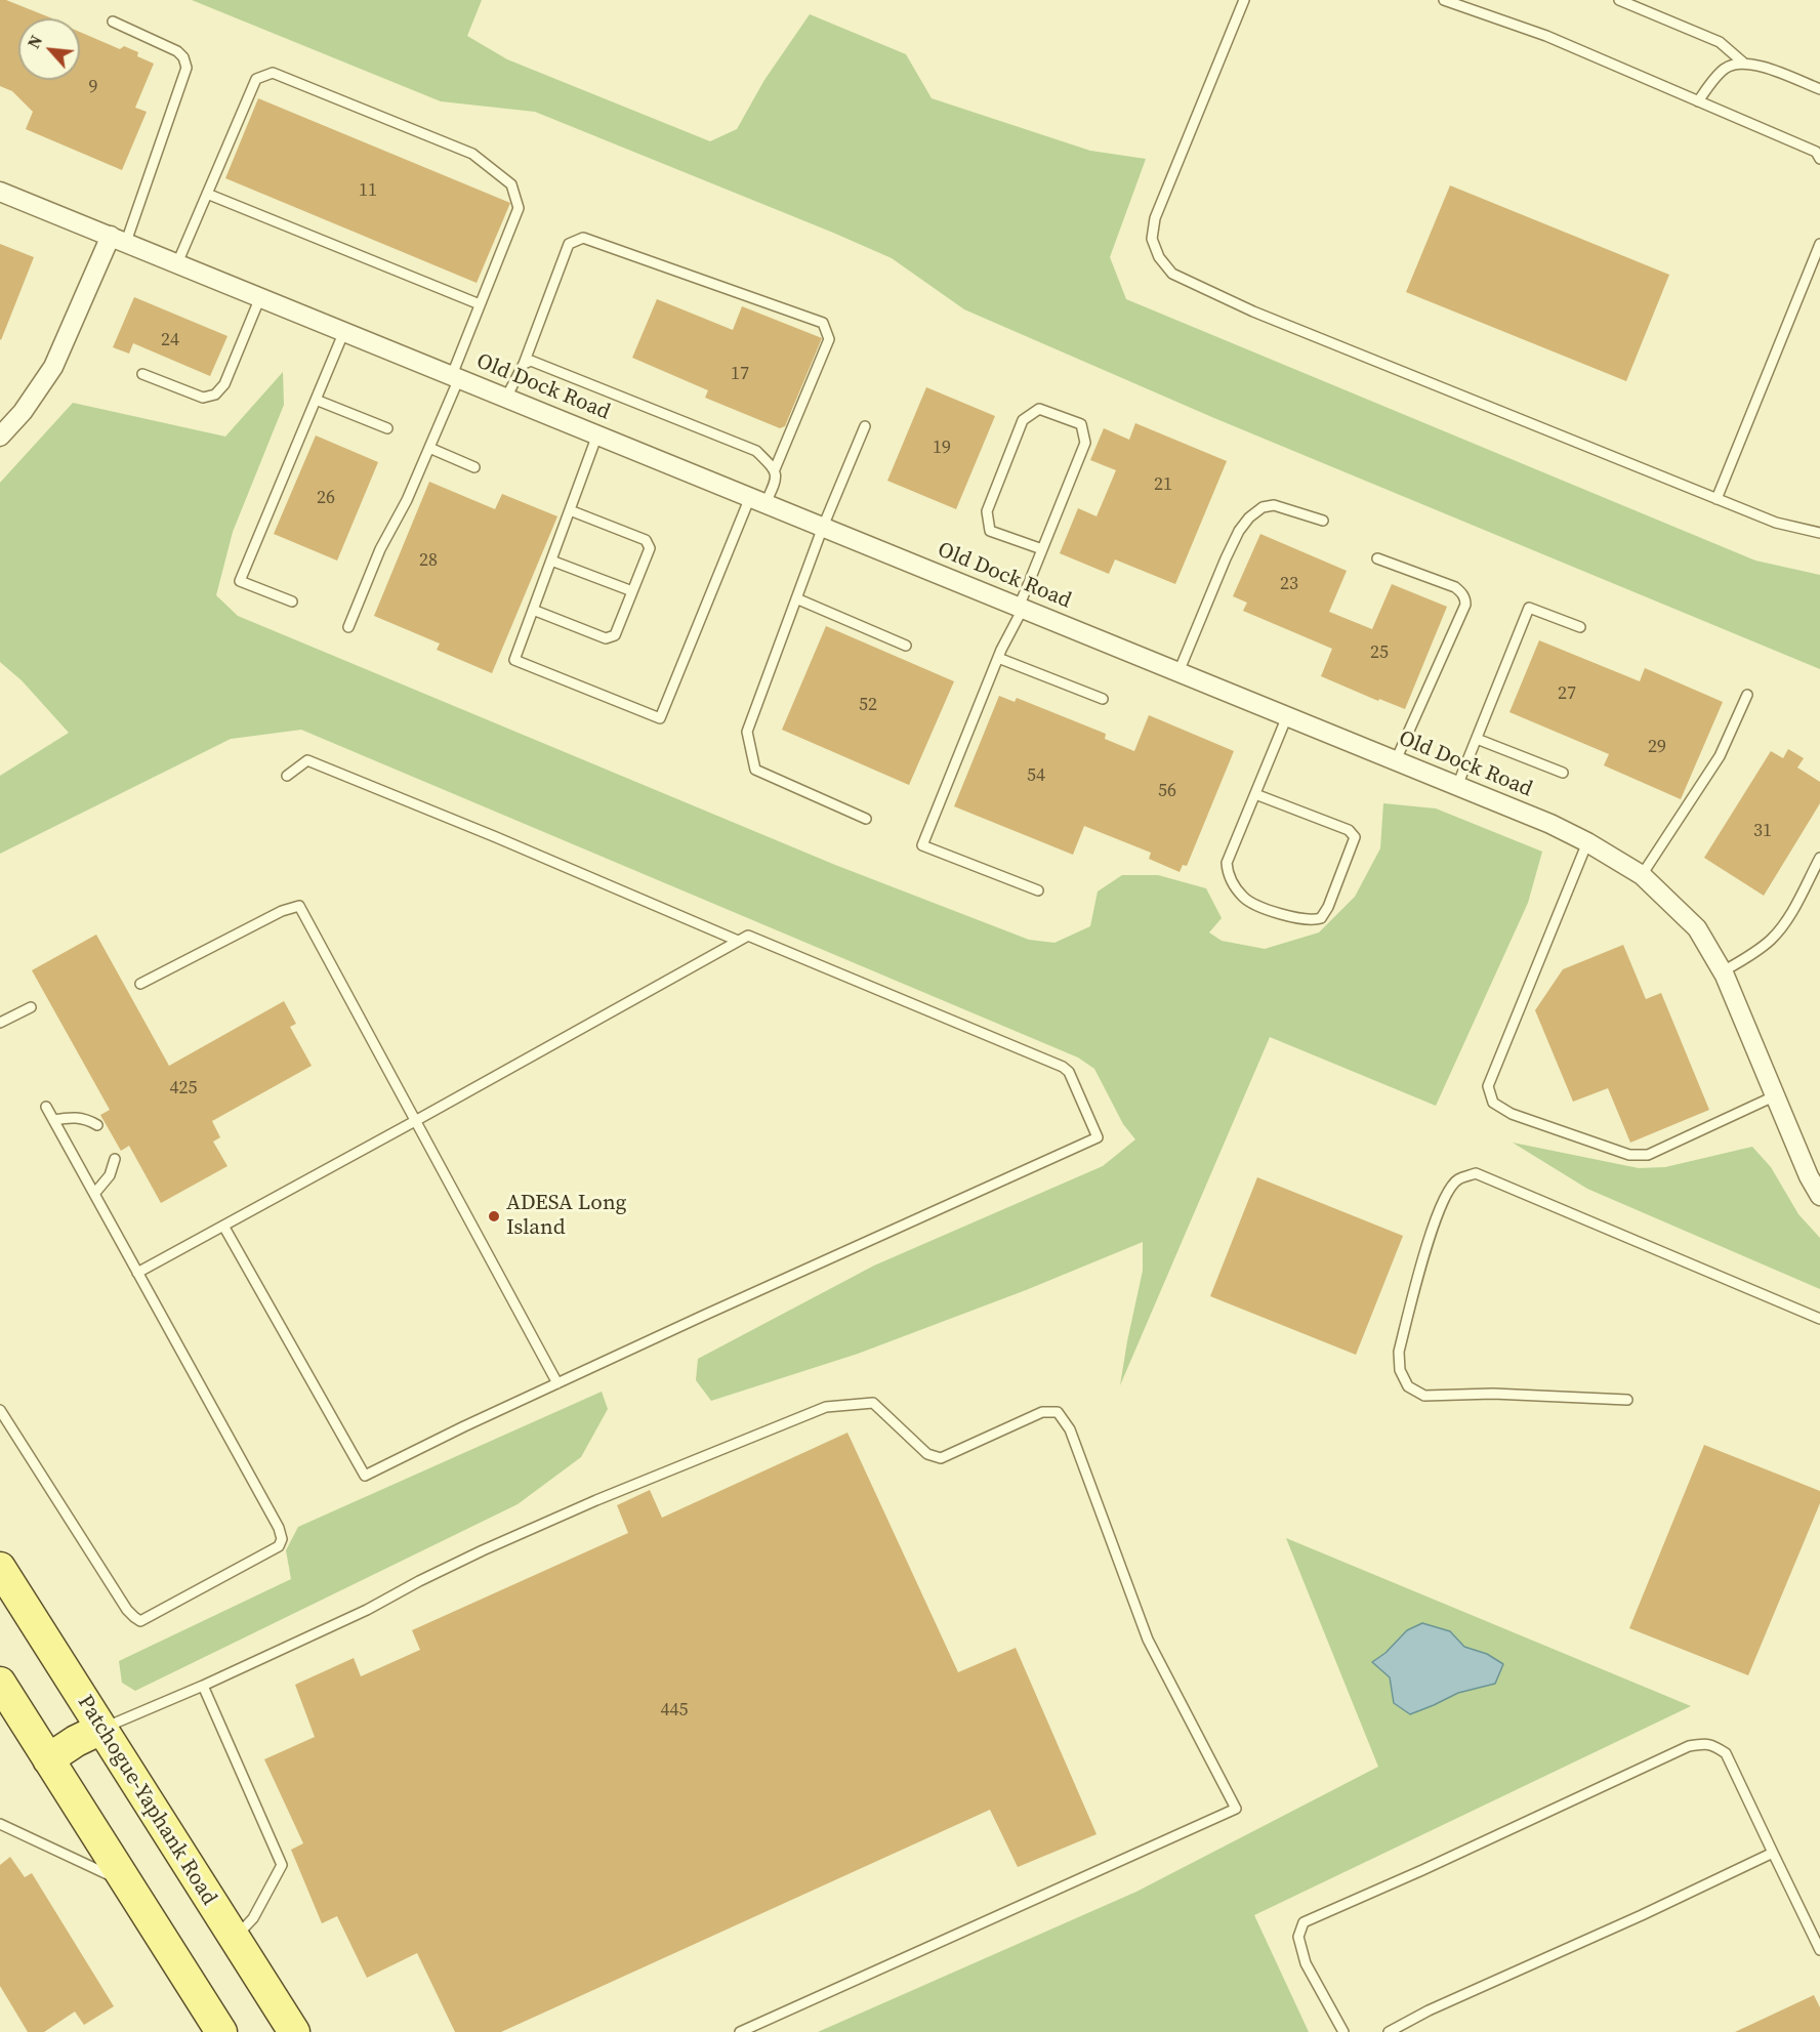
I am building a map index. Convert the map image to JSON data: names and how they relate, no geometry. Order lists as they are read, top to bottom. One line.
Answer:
{"streets":{"main road":["Patchogue-Yaphank Road"],"street":["Old Dock Road"]},"places":["ADESA Long Island"],"house_numbers":["9","11","24","17","19","21","26","28","23","25","27","52","29","54","56","31","425","445"],"north":"top left"}
